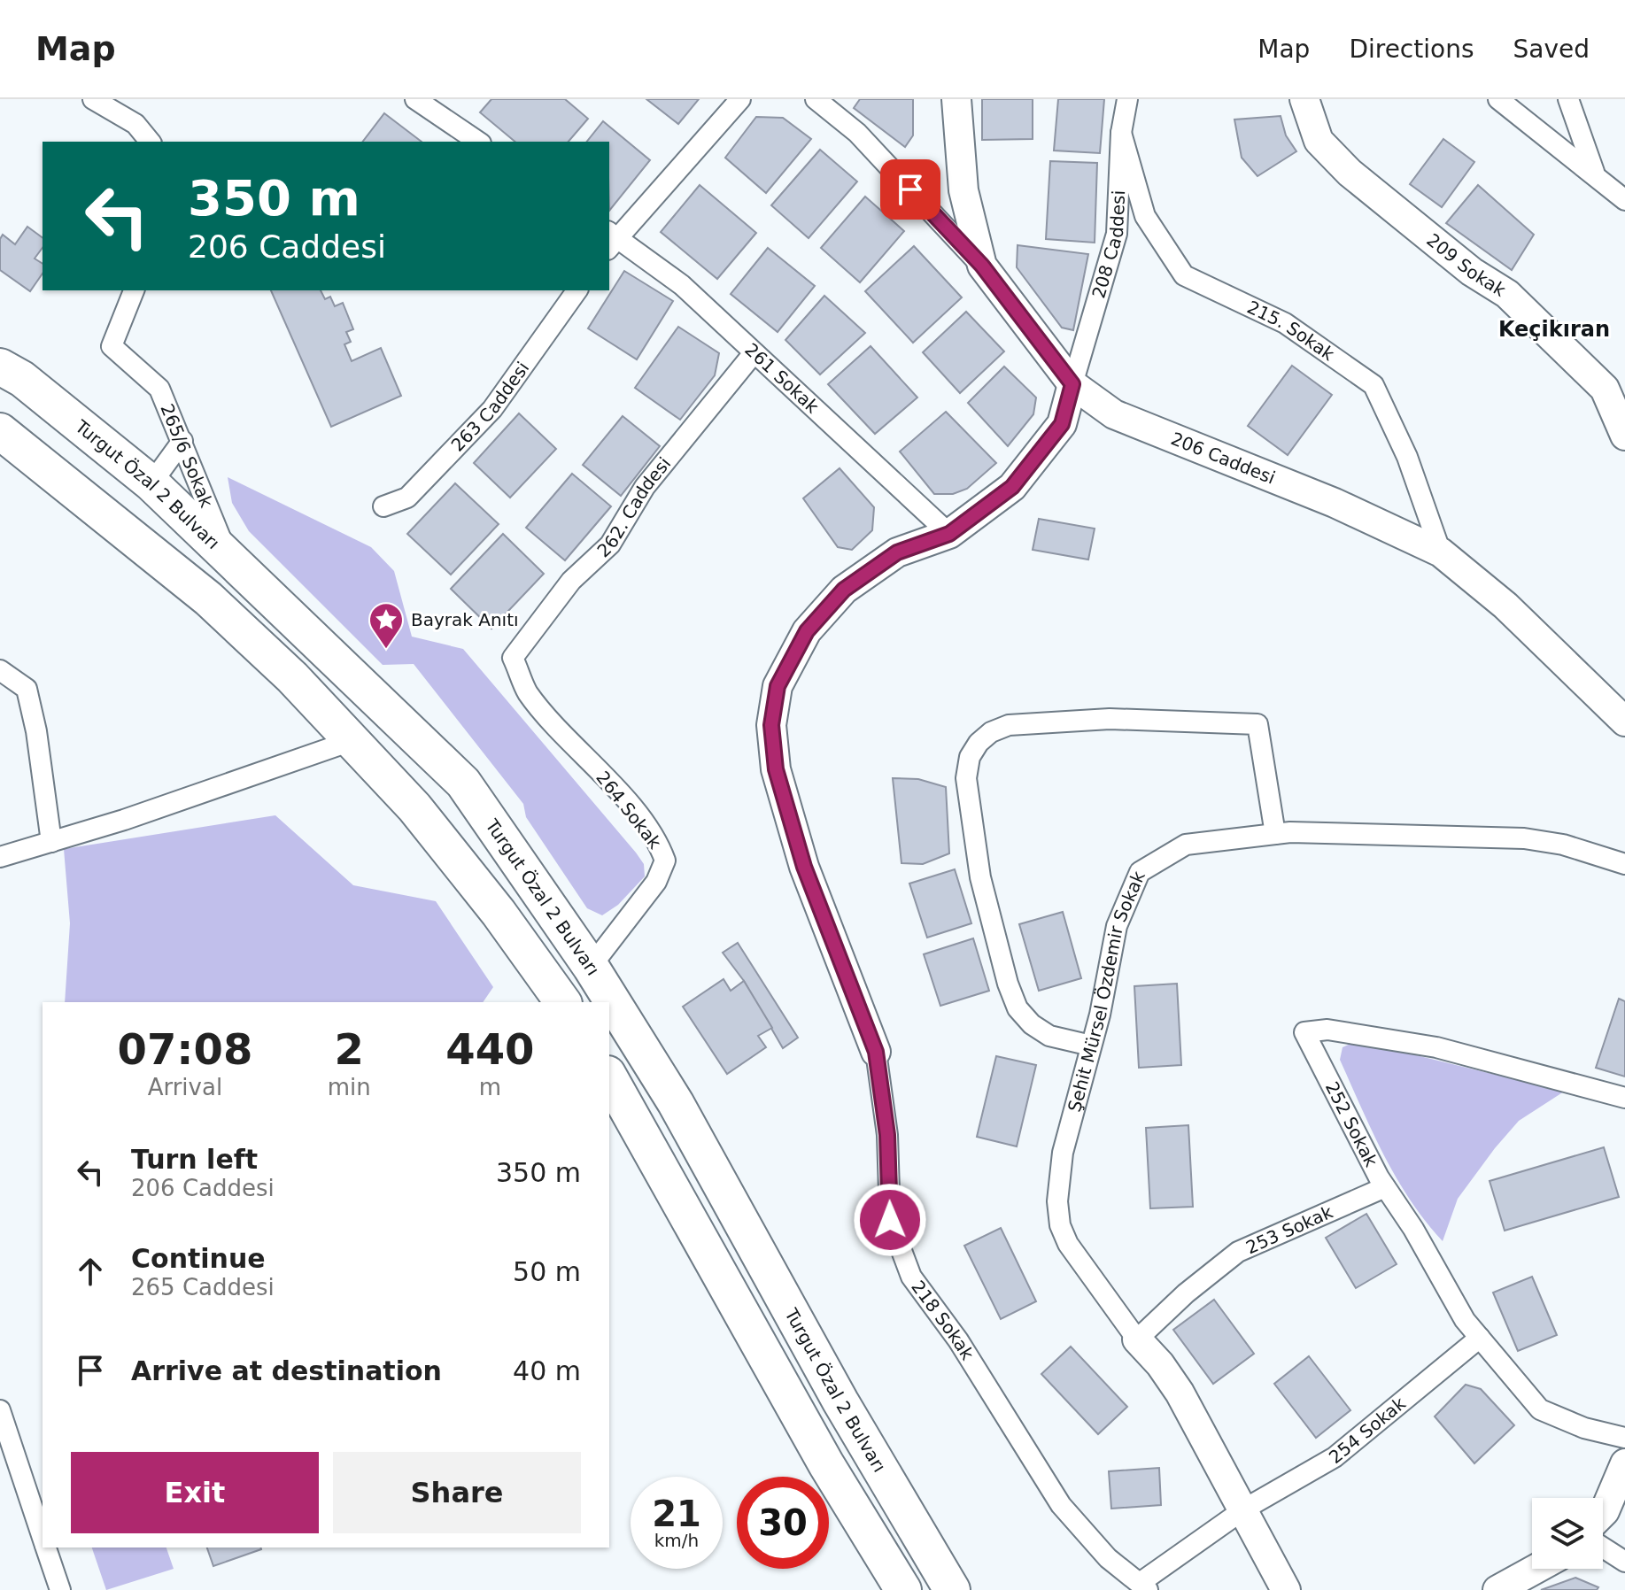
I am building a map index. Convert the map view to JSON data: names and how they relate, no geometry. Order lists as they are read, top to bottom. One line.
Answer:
{"streets":{"highway":["Turgut Özal 2 Bulvarı"],"street":["208 Caddesi","209 Sokak","215. Sokak","261 Sokak","263 Caddesi","265/6 Sokak","206 Caddesi","262. Caddesi","264 Sokak","Şehit Mürsel Özdemir Sokak","252 Sokak","253 Sokak","218 Sokak","254 Sokak"]},"crossings":[["208 Caddesi","215. Sokak"],["208 Caddesi","206 Caddesi"],["208 Caddesi","218 Sokak"],["215. Sokak","206 Caddesi"],["261 Sokak","262. Caddesi"],["261 Sokak","218 Sokak"],["265/6 Sokak","Turgut Özal 2 Bulvarı"],["206 Caddesi","218 Sokak"],["Turgut Özal 2 Bulvarı","264 Sokak"],["262. Caddesi","264 Sokak"],["Şehit Mürsel Özdemir Sokak","253 Sokak"],["Şehit Mürsel Özdemir Sokak","254 Sokak"],["252 Sokak","253 Sokak"],["252 Sokak","254 Sokak"],["218 Sokak","254 Sokak"]],"districts":["Keçikıran"],"places":{"place":["Bayrak Anıtı"]},"page":{"header":"Map","nav":["Map","Directions","Saved"],"turn":["350 m","206 Caddesi"],"eta":["07:08","Arrival","2","min","440","m"],"list":[{"name":"Turn left","note":"206 Caddesi","value":"350 m"},{"name":"Continue","note":"265 Caddesi","value":"50 m"},{"name":"Arrive at destination","value":"40 m"}],"buttons":["Exit","Share"],"speed":"21 km/h","limit":"30"}}
